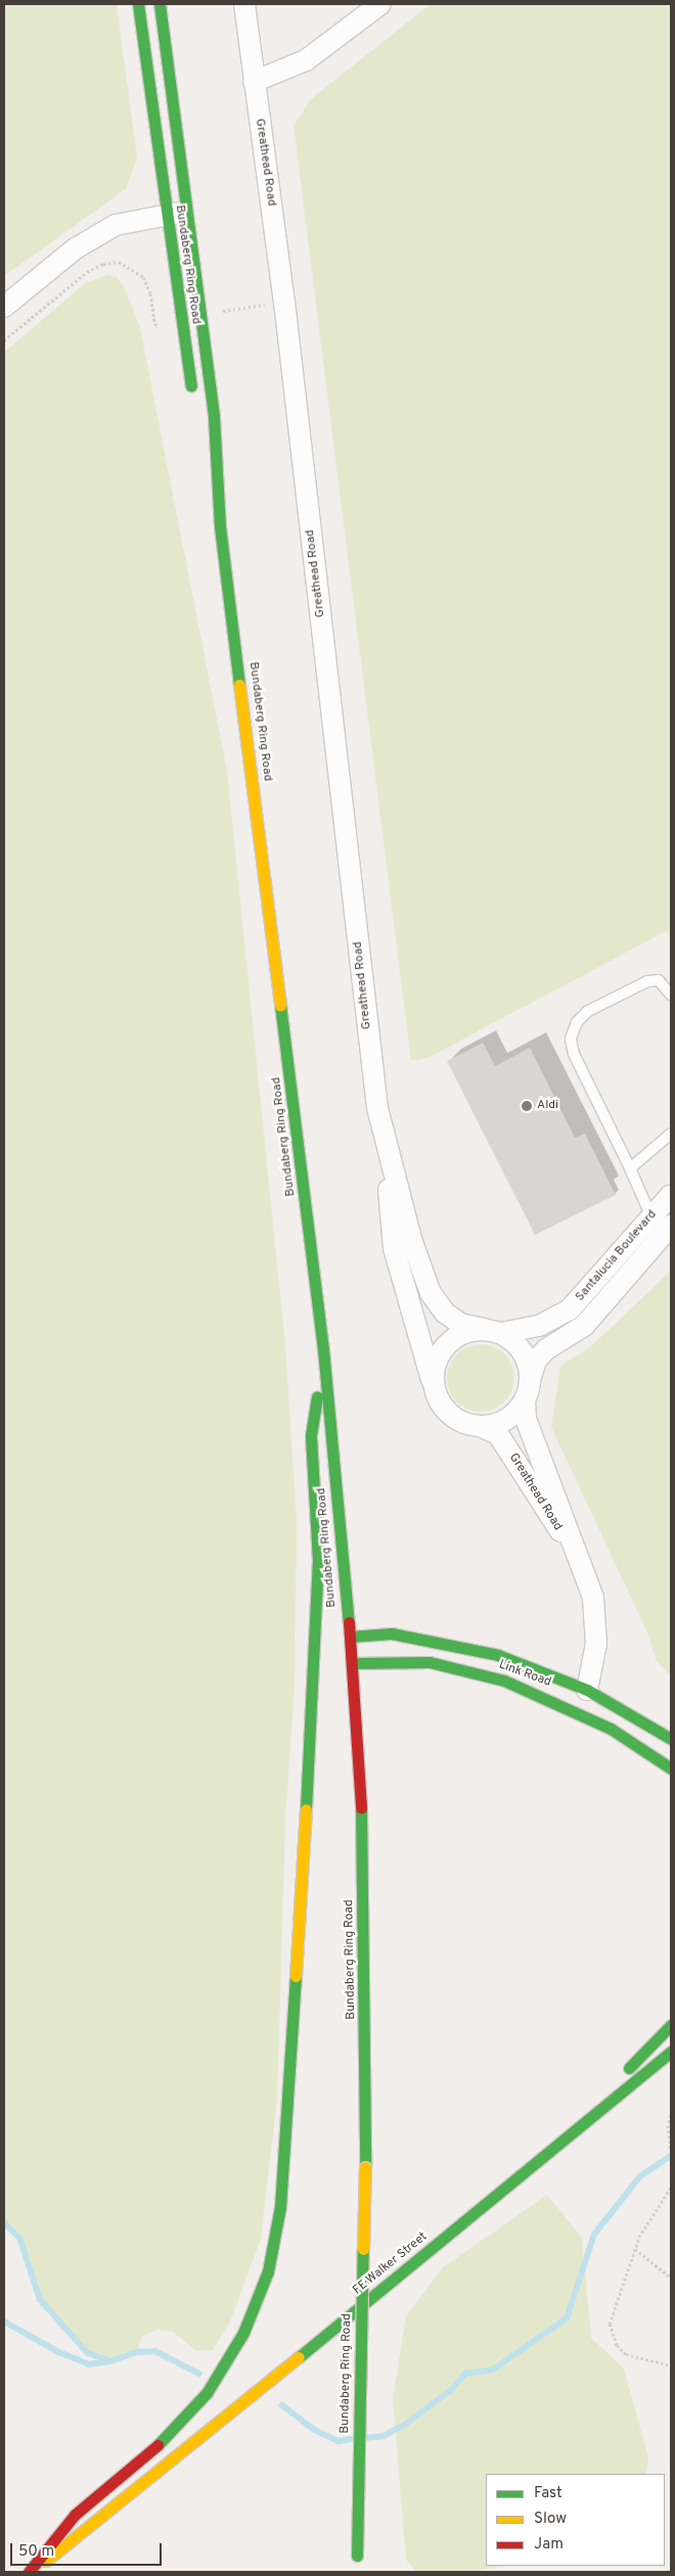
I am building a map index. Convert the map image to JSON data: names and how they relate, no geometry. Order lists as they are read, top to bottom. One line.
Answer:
{"streets":{"main road":["Bundaberg Ring Road","Link Road","FE Walker Street"],"street":["Greathead Road","Santalucia Boulevard"]},"crossings":[["Greathead Road","Santalucia Boulevard"],["Greathead Road","Link Road"],["Bundaberg Ring Road","Link Road"]],"places":["Aldi"],"legend":["Fast","Slow","Jam"],"scale_bar":"50 m"}
